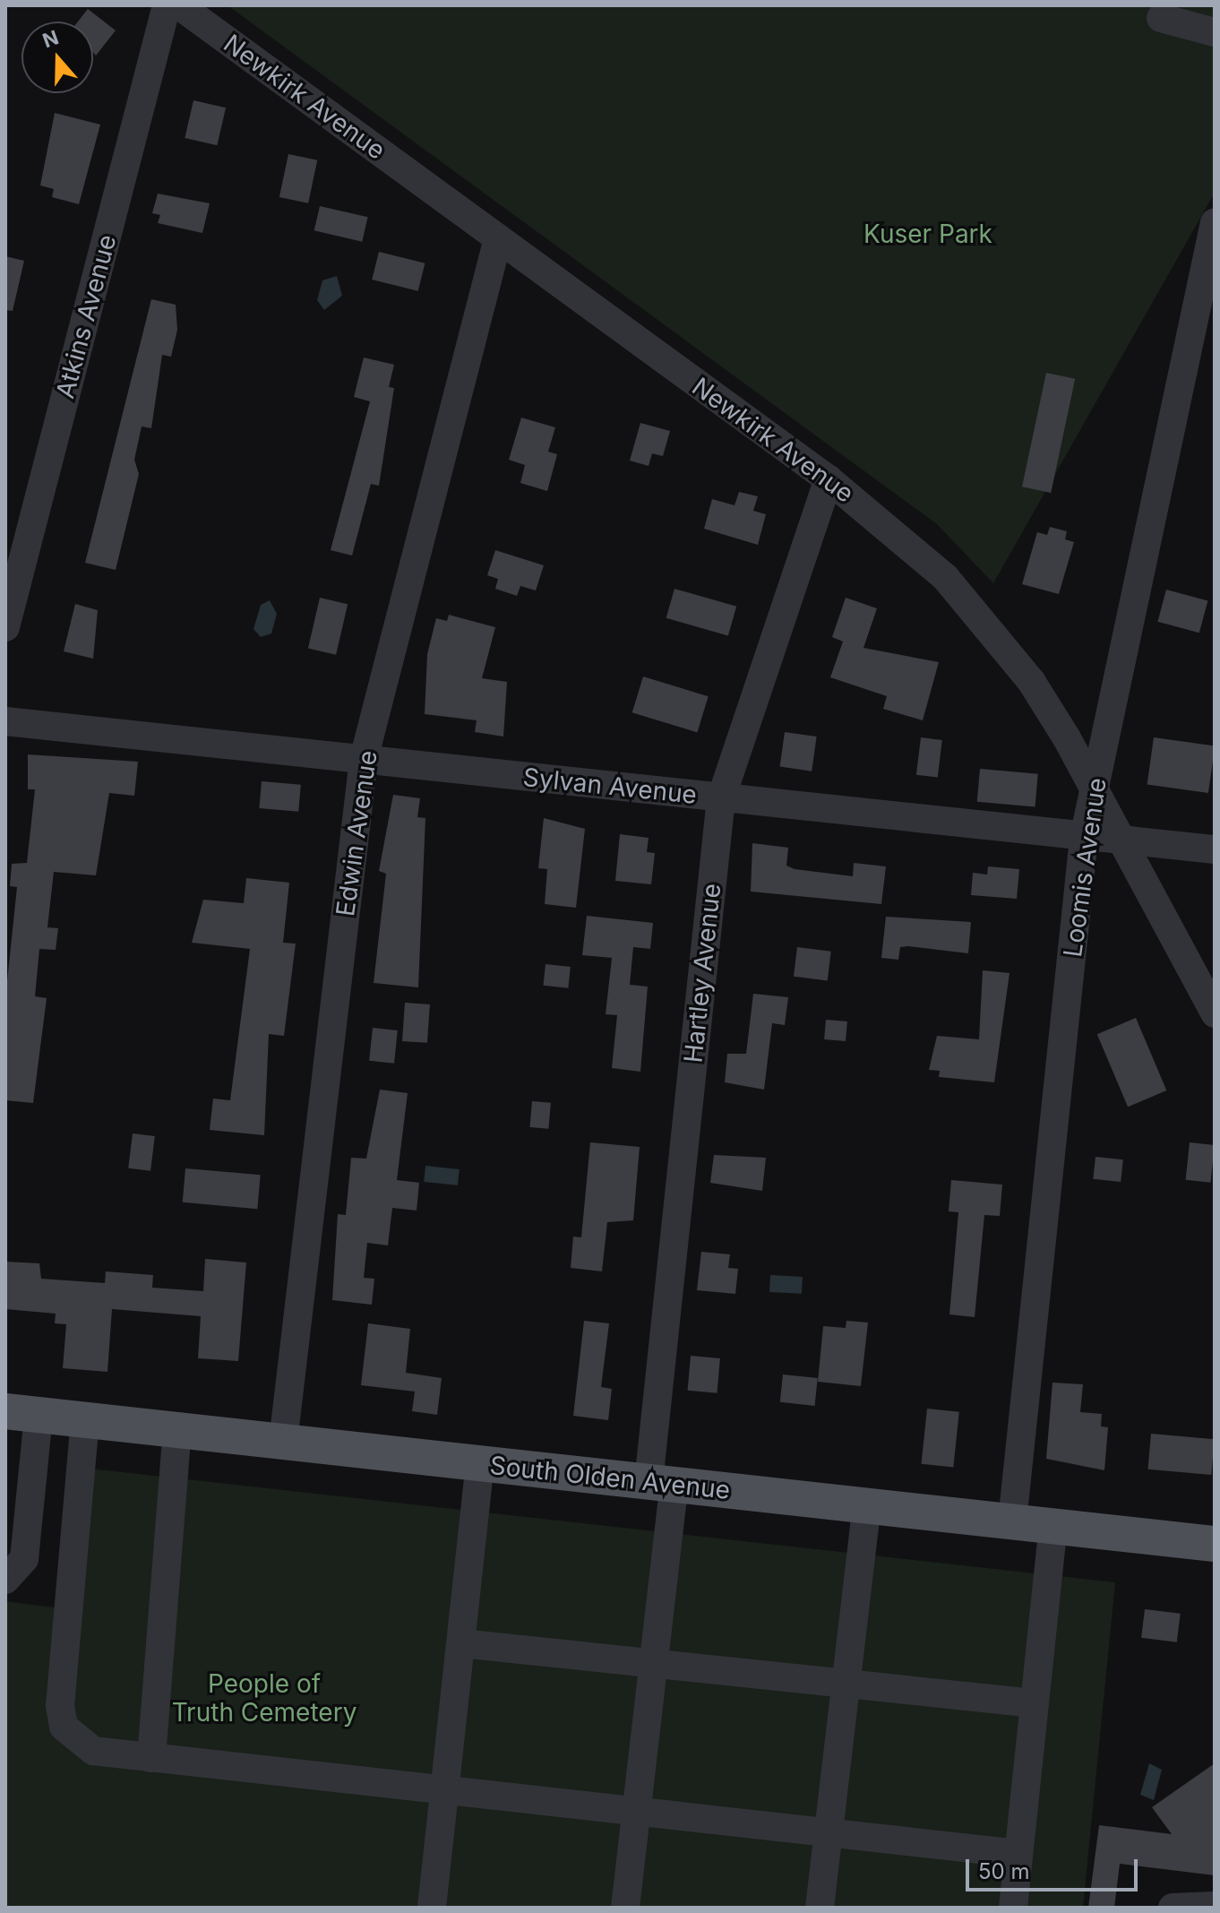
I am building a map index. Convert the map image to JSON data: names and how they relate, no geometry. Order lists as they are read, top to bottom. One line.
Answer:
{"streets":{"main road":["South Olden Avenue"],"street":["Newkirk Avenue","Atkins Avenue","Sylvan Avenue","Edwin Avenue","Loomis Avenue","Hartley Avenue"]},"crossings":[["Newkirk Avenue","Sylvan Avenue"],["Newkirk Avenue","Edwin Avenue"],["Newkirk Avenue","Loomis Avenue"],["Newkirk Avenue","Hartley Avenue"],["Sylvan Avenue","Edwin Avenue"],["Sylvan Avenue","Loomis Avenue"],["Sylvan Avenue","Hartley Avenue"],["Edwin Avenue","South Olden Avenue"],["Loomis Avenue","South Olden Avenue"],["Hartley Avenue","South Olden Avenue"]],"parks":["Kuser Park","People of Truth Cemetery"],"scale_bar":"50 m","north":"top"}
